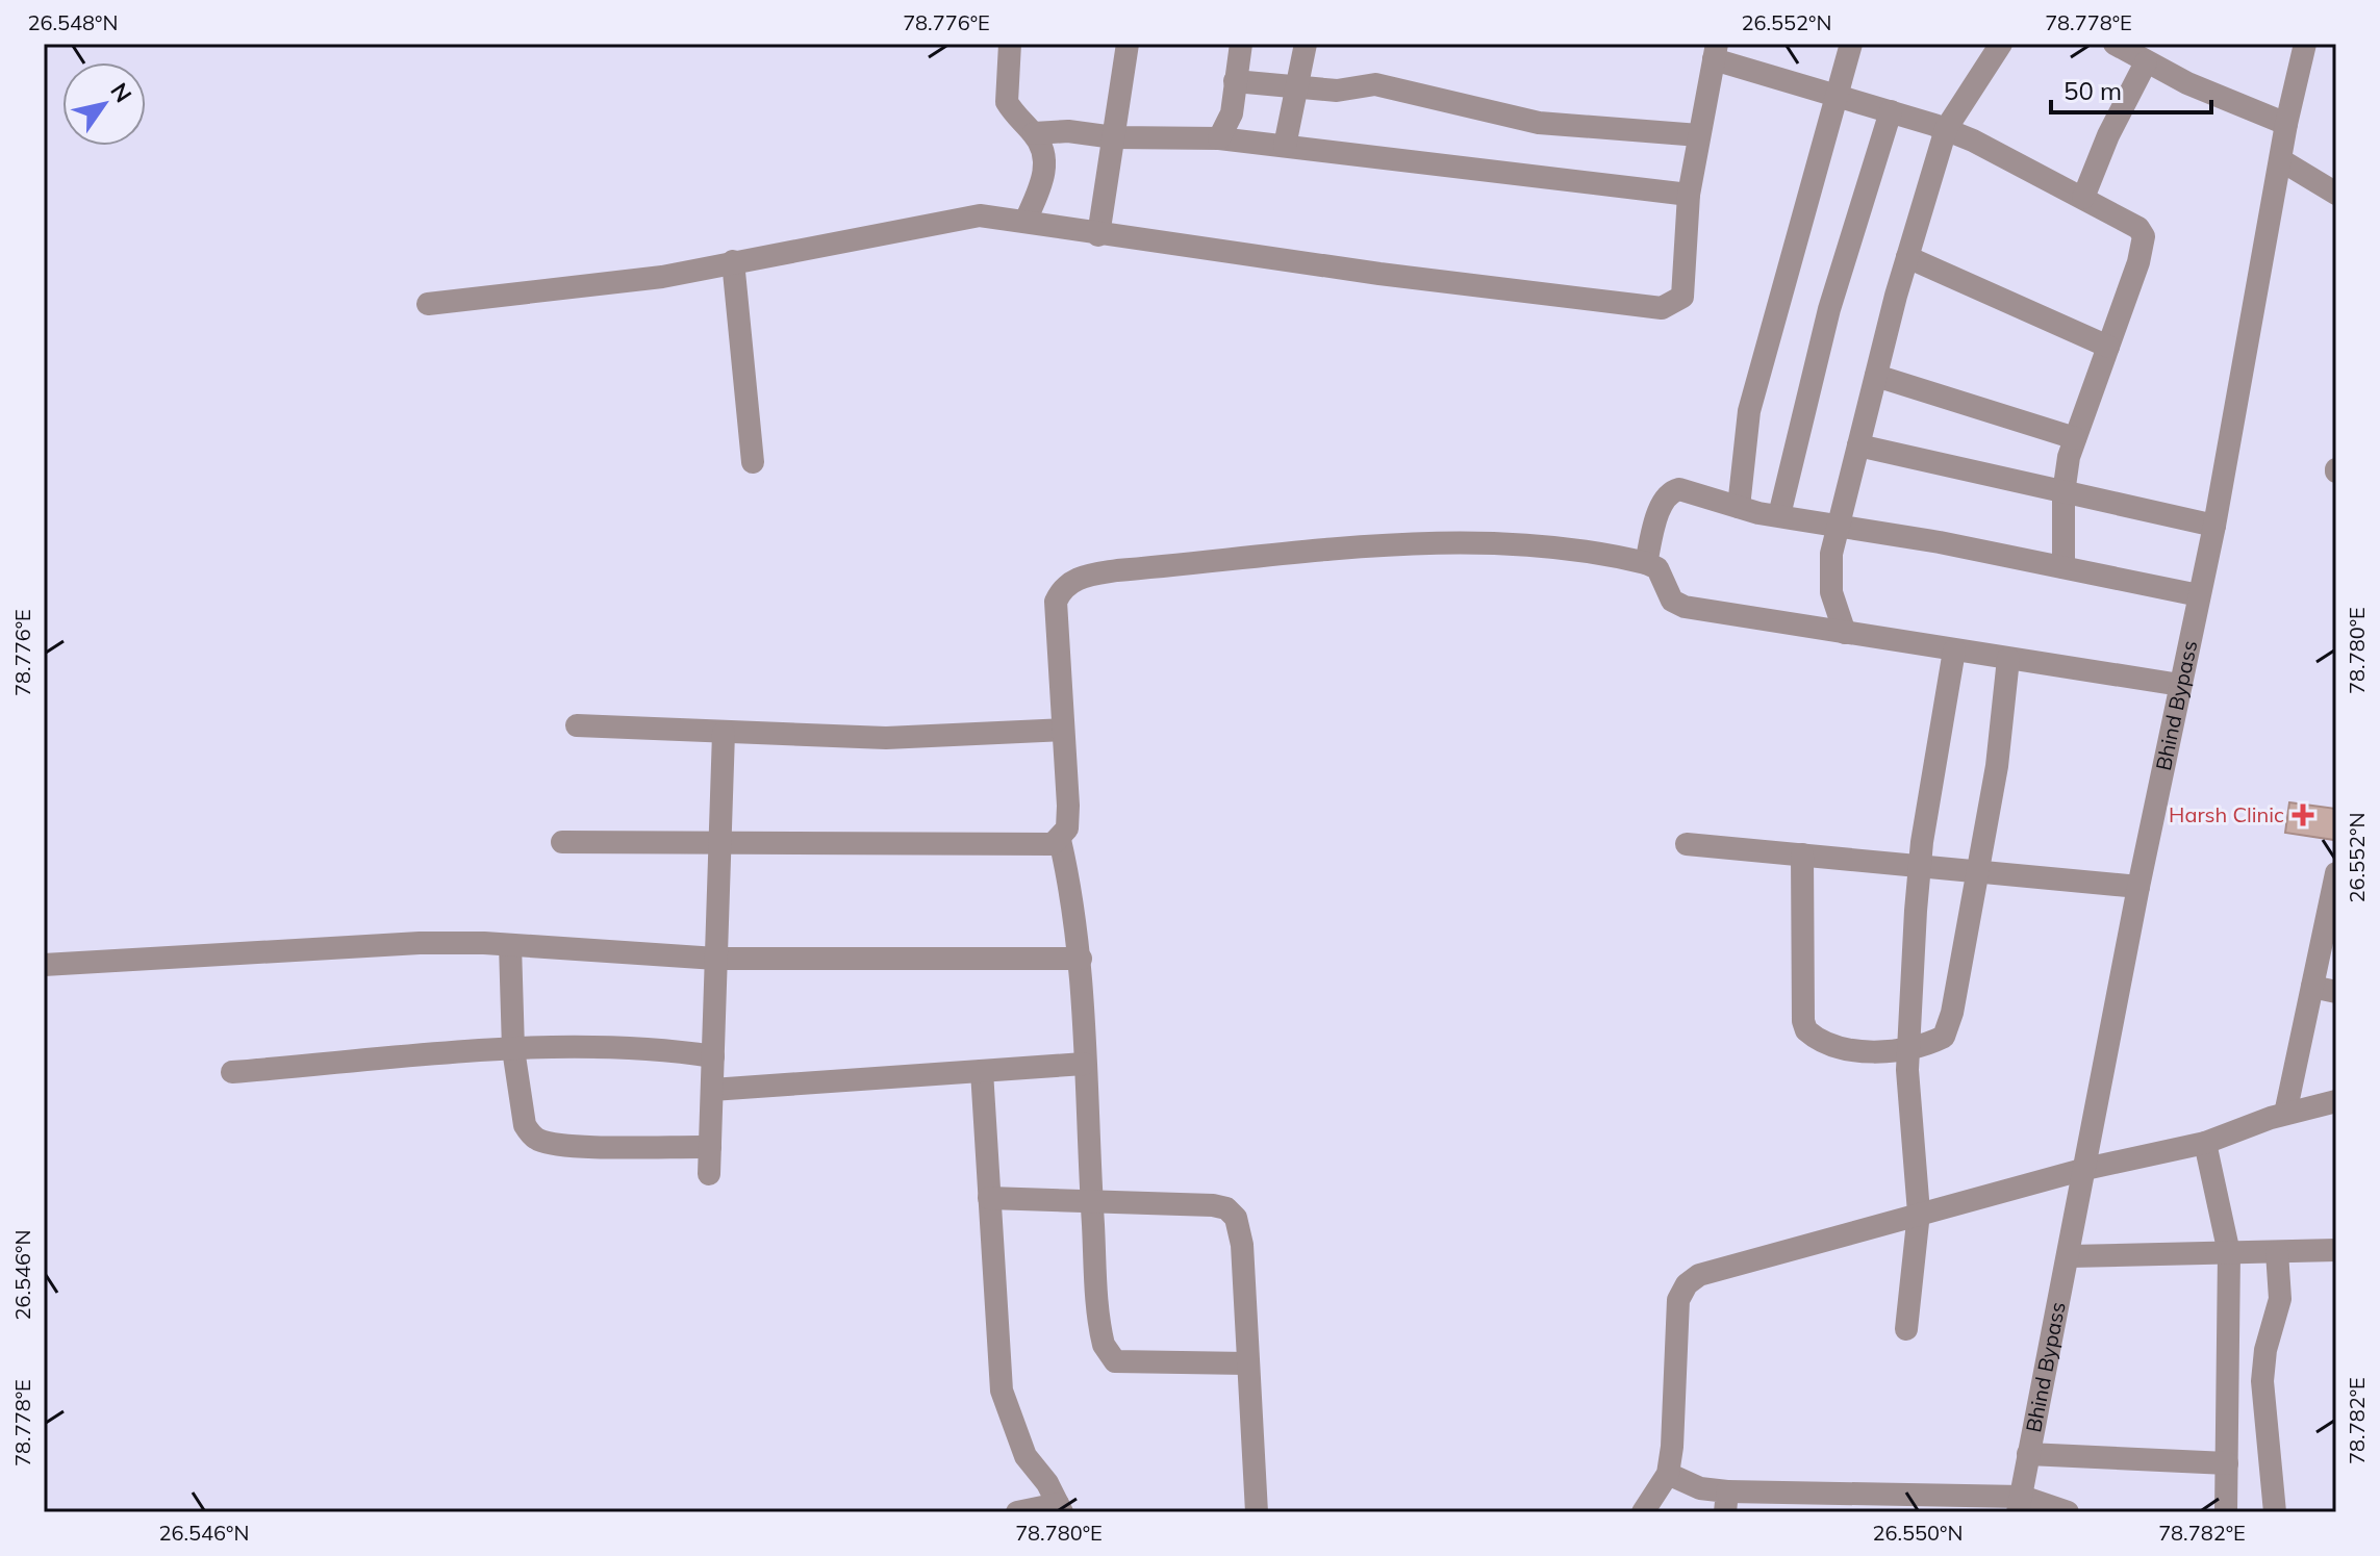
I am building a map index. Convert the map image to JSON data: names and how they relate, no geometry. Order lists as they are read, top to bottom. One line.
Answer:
{"streets":{"street":["Bhind Bypass"]},"places":{"health":["Harsh Clinic"]},"scale_bar":"50 m","north":"top right","coordinates":["26.548°N","78.776°E","26.552°N","78.778°E","78.780°E","26.546°N","78.782°E","26.550°N"]}
